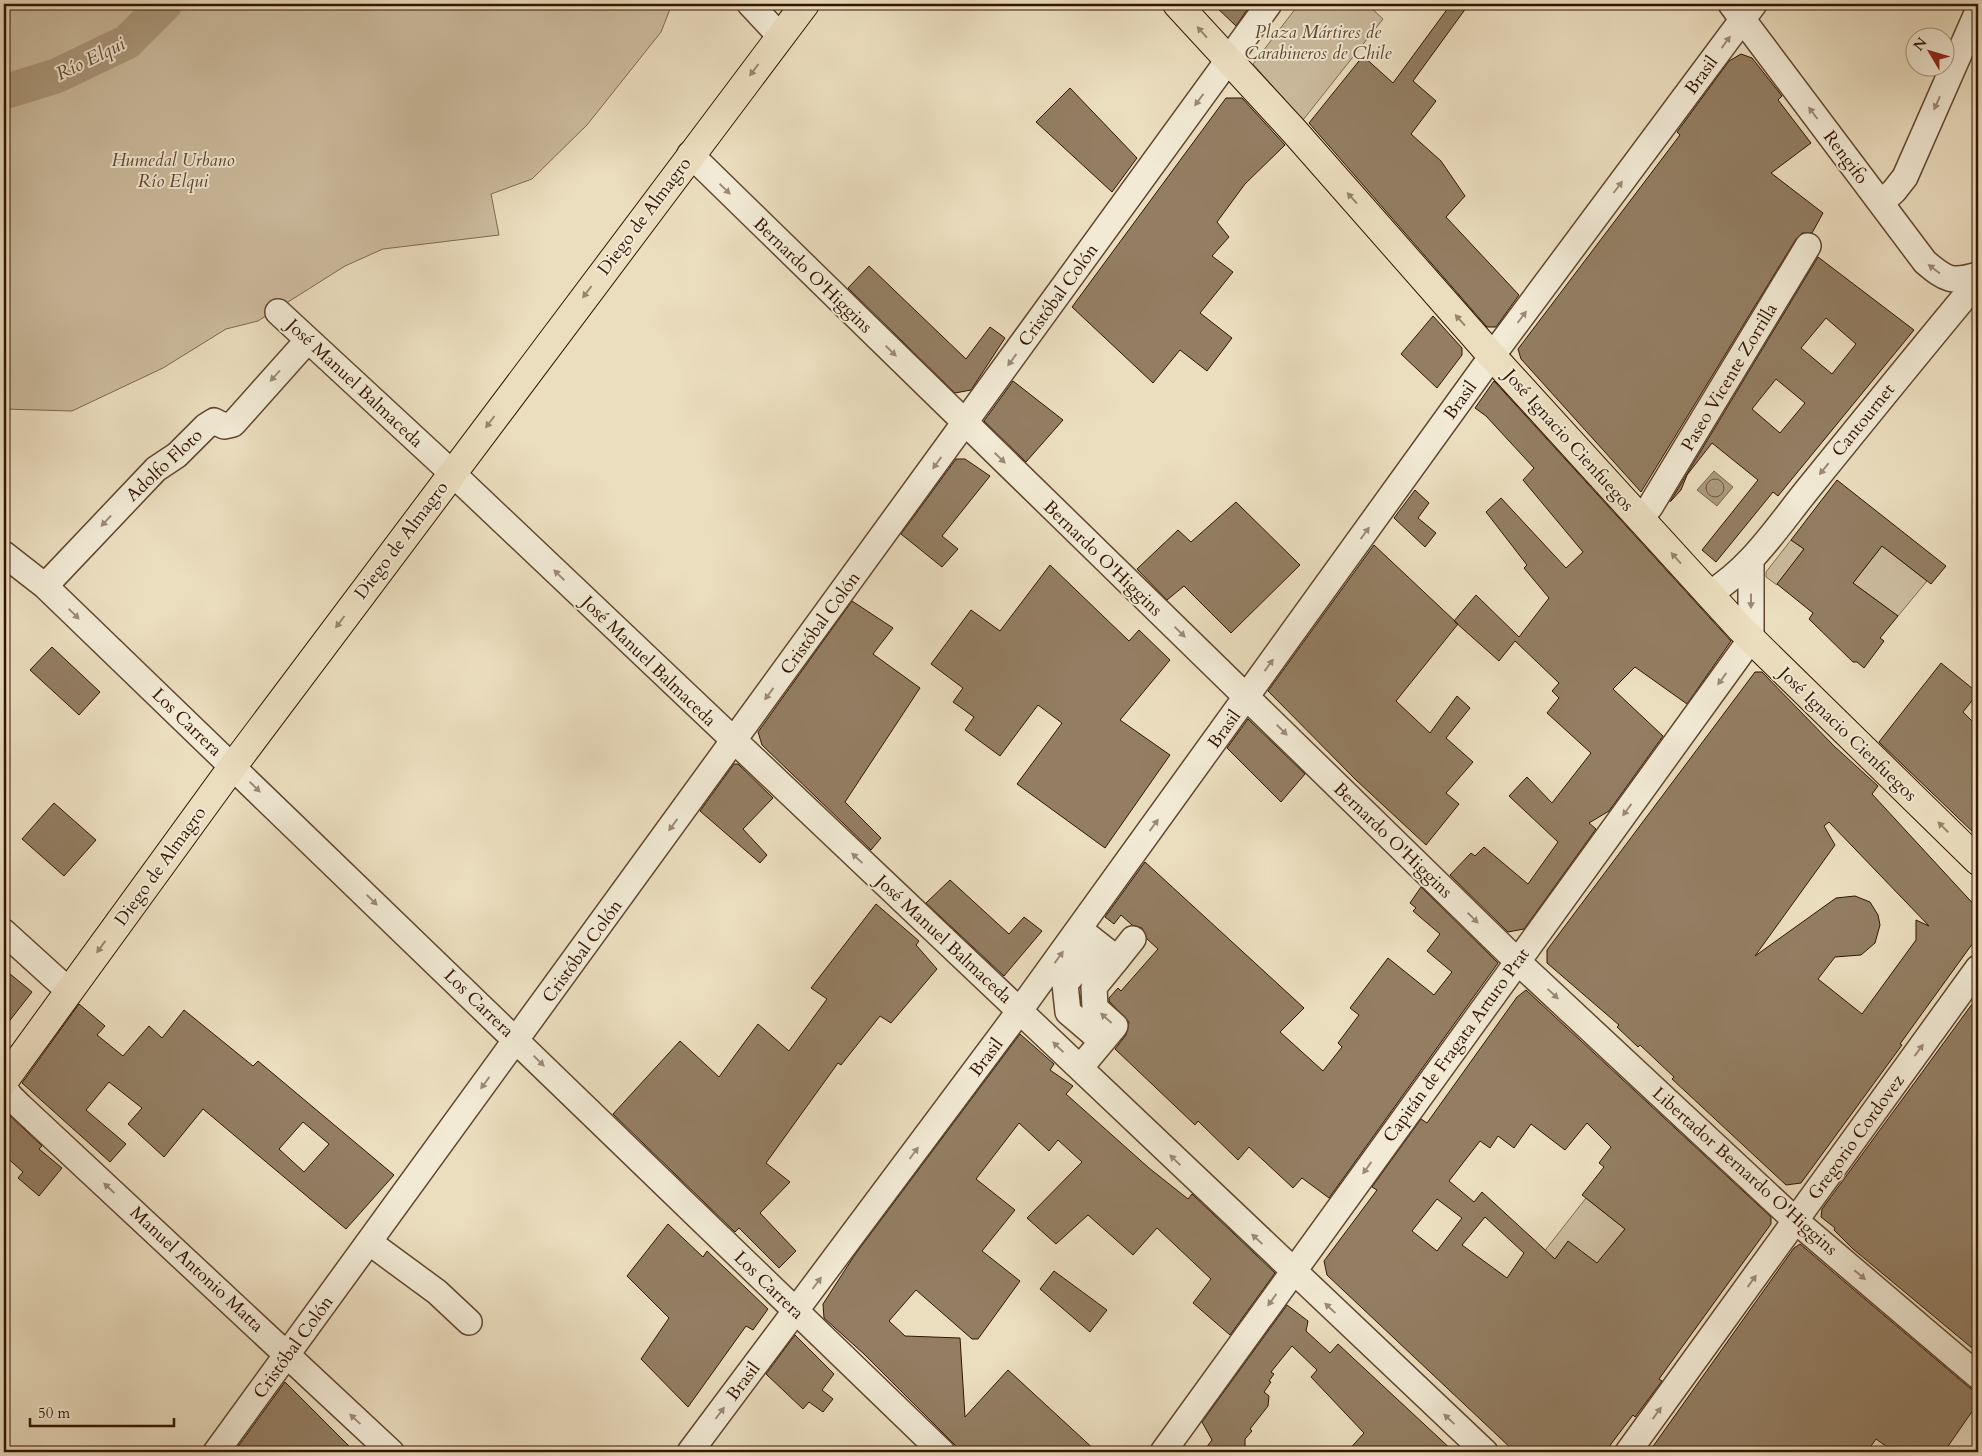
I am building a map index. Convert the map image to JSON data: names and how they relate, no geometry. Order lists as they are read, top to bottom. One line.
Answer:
{"streets":{"main road":["Diego de Almagro","José Ignacio Cienfuegos"],"street":["Brasil","Rengifo","Bernardo O'Higgins","Cristóbal Colón","Paseo Vicente Zorrilla","José Manuel Balmaceda","Cantournet","Adolfo Floto","Los Carrera","Capitán de Fragata Arturo Prat","Gregorio Cordovez","Libertador Bernardo O'Higgins","Manuel Antonio Matta"]},"crossings":[["Brasil","Rengifo"],["Brasil","Bernardo O'Higgins"],["Brasil","José Manuel Balmaceda"],["Brasil","José Ignacio Cienfuegos"],["Brasil","Los Carrera"],["Diego de Almagro","Bernardo O'Higgins"],["Diego de Almagro","José Manuel Balmaceda"],["Diego de Almagro","Los Carrera"],["Bernardo O'Higgins","Cristóbal Colón"],["Bernardo O'Higgins","Capitán de Fragata Arturo Prat"],["Bernardo O'Higgins","Libertador Bernardo O'Higgins"],["Cristóbal Colón","José Manuel Balmaceda"],["Cristóbal Colón","José Ignacio Cienfuegos"],["Cristóbal Colón","Los Carrera"],["Cristóbal Colón","Manuel Antonio Matta"],["José Manuel Balmaceda","Adolfo Floto"],["José Manuel Balmaceda","Capitán de Fragata Arturo Prat"],["Cantournet","José Ignacio Cienfuegos"],["José Ignacio Cienfuegos","Capitán de Fragata Arturo Prat"],["Adolfo Floto","Los Carrera"],["Capitán de Fragata Arturo Prat","Libertador Bernardo O'Higgins"],["Gregorio Cordovez","Libertador Bernardo O'Higgins"]],"one_way":["Brasil","Rengifo","Diego de Almagro","Bernardo O'Higgins","Cristóbal Colón","José Manuel Balmaceda","Cantournet","José Ignacio Cienfuegos","Adolfo Floto","Los Carrera","Capitán de Fragata Arturo Prat","Gregorio Cordovez","Libertador Bernardo O'Higgins","Manuel Antonio Matta"],"water":["Río Elqui"],"parks":["Plaza Mártires de Carabineros de Chile","Humedal Urbano Río Elqui"],"scale_bar":"50 m","north":"top left"}
